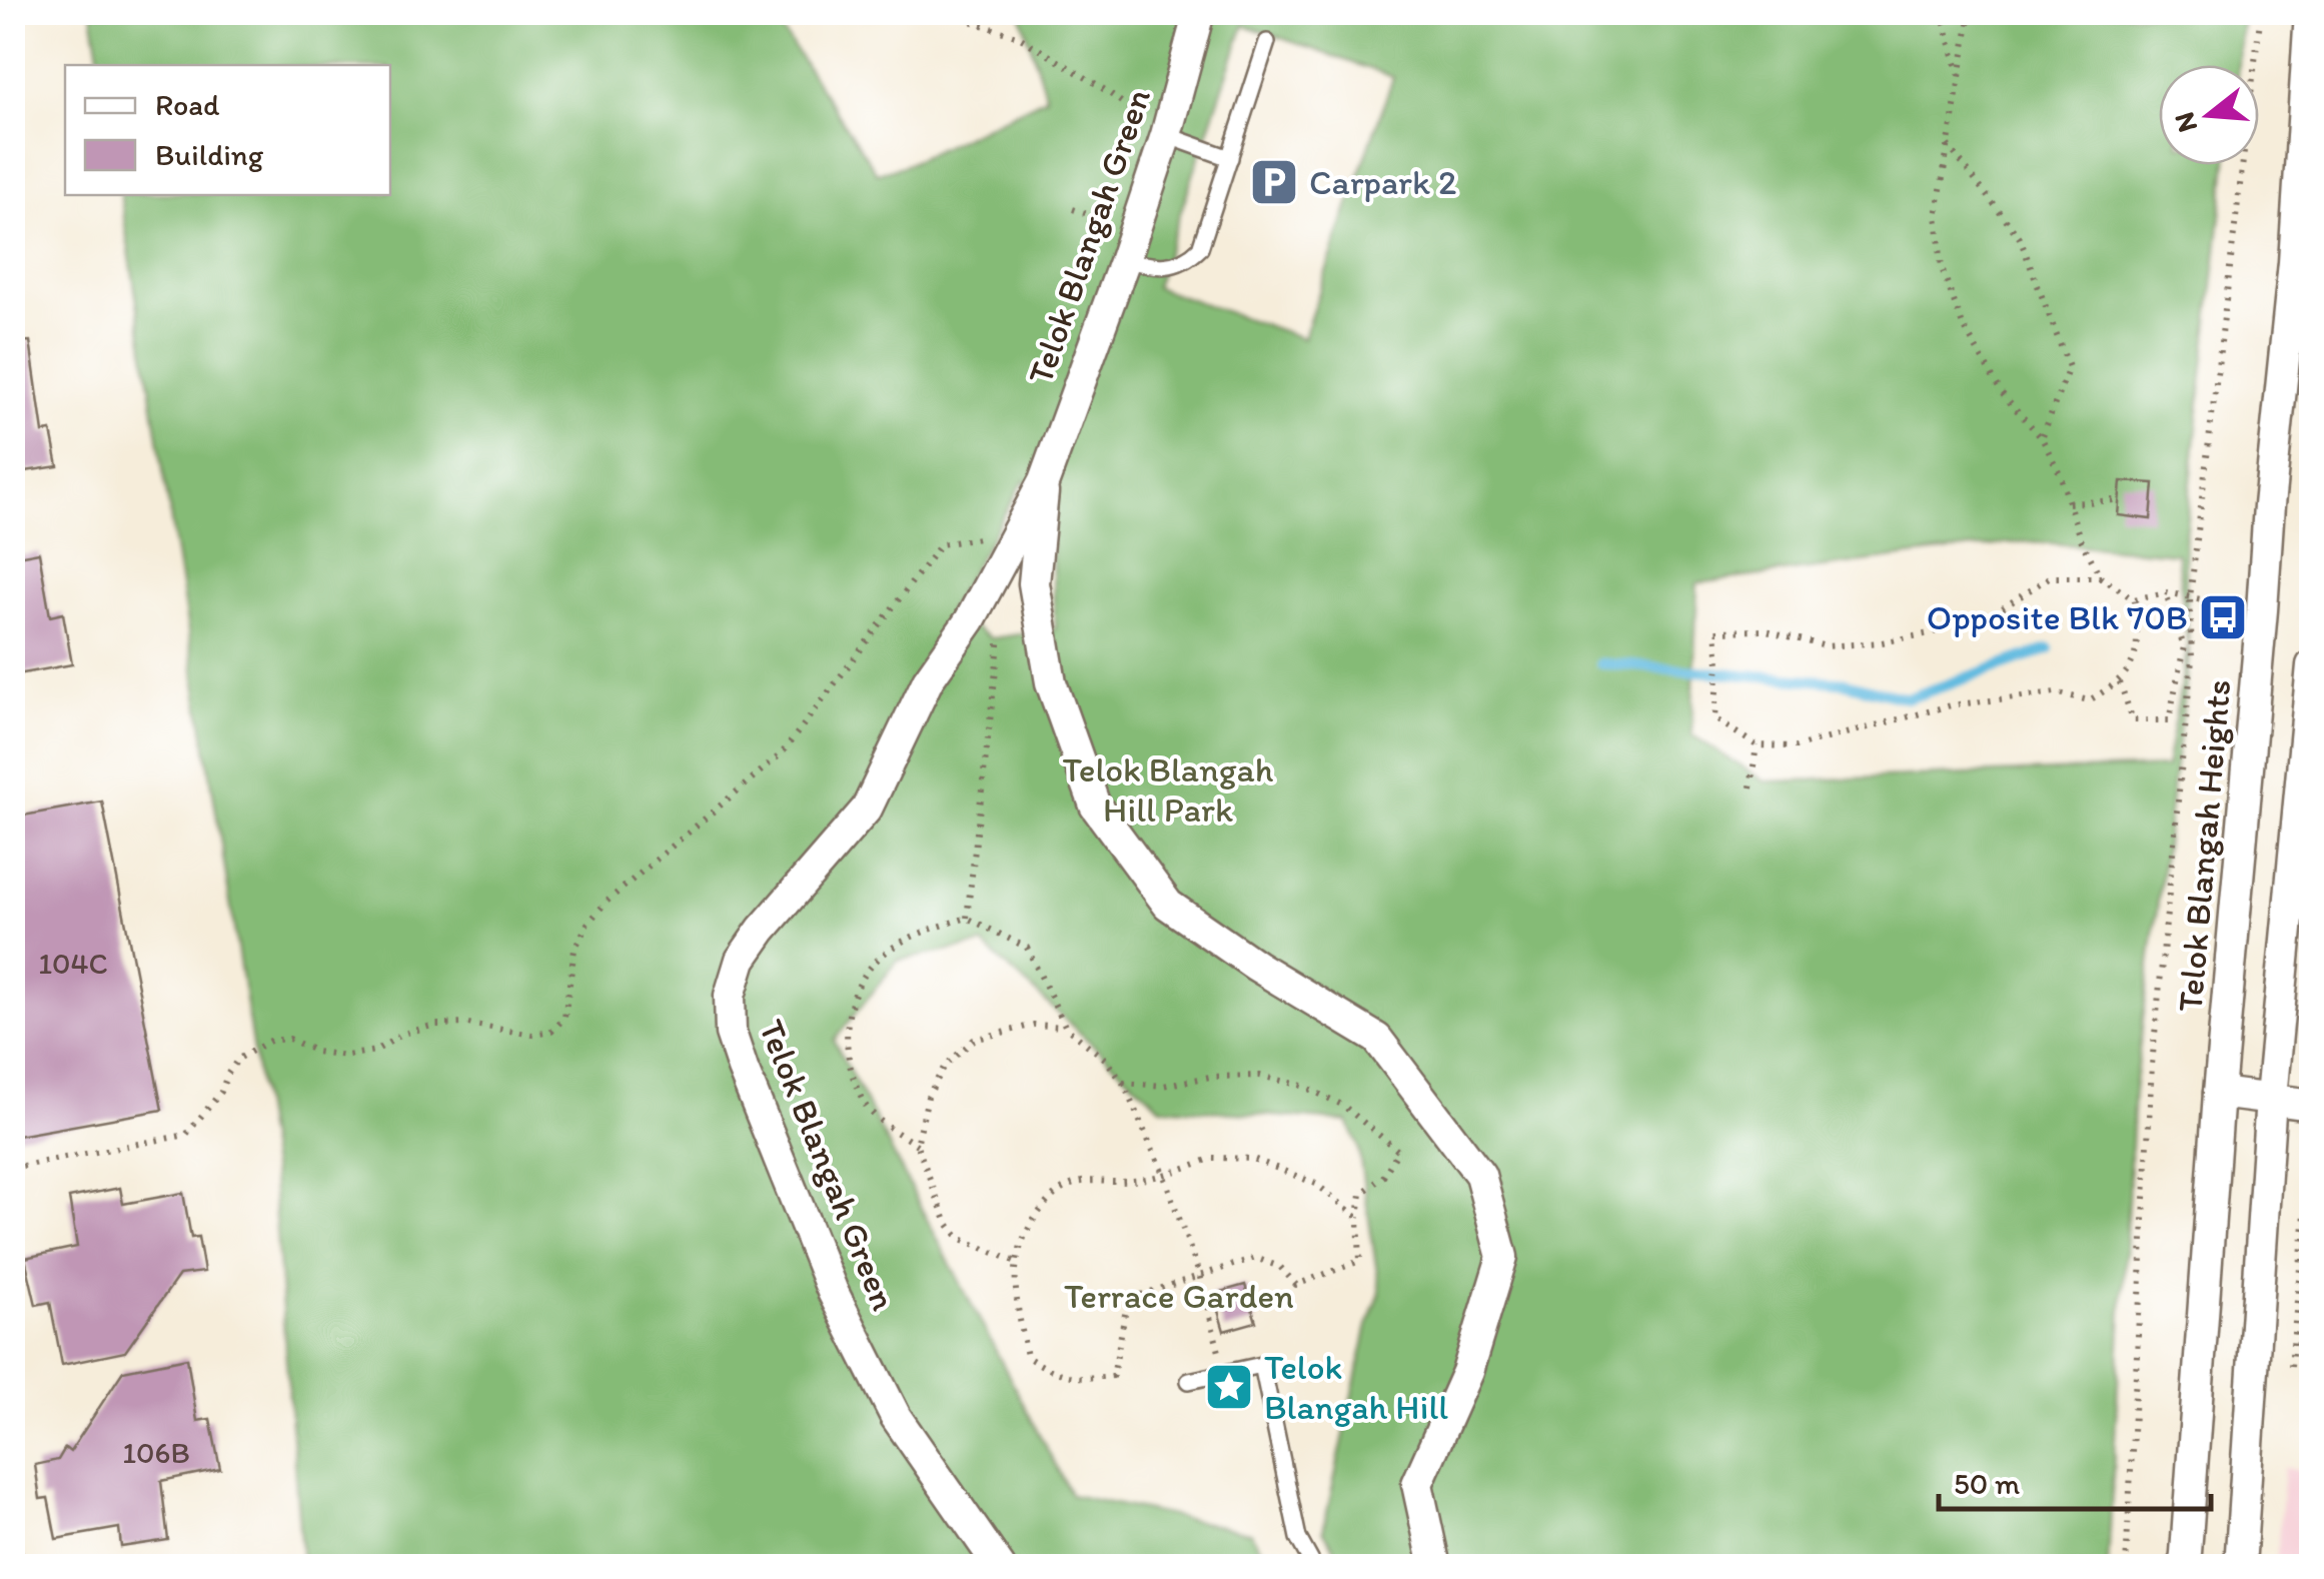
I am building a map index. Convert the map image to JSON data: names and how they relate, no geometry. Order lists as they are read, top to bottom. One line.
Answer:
{"streets":{"street":["Telok Blangah Green","Telok Blangah Heights"]},"parks":["Telok Blangah Hill Park","Terrace Garden"],"places":{"parking":["Carpark 2"],"bus stop":["Opposite Blk 70B"],"place":["Telok Blangah Hill"]},"house_numbers":["104C","106B"],"legend":["Road","Building"],"scale_bar":"50 m","north":"left"}
